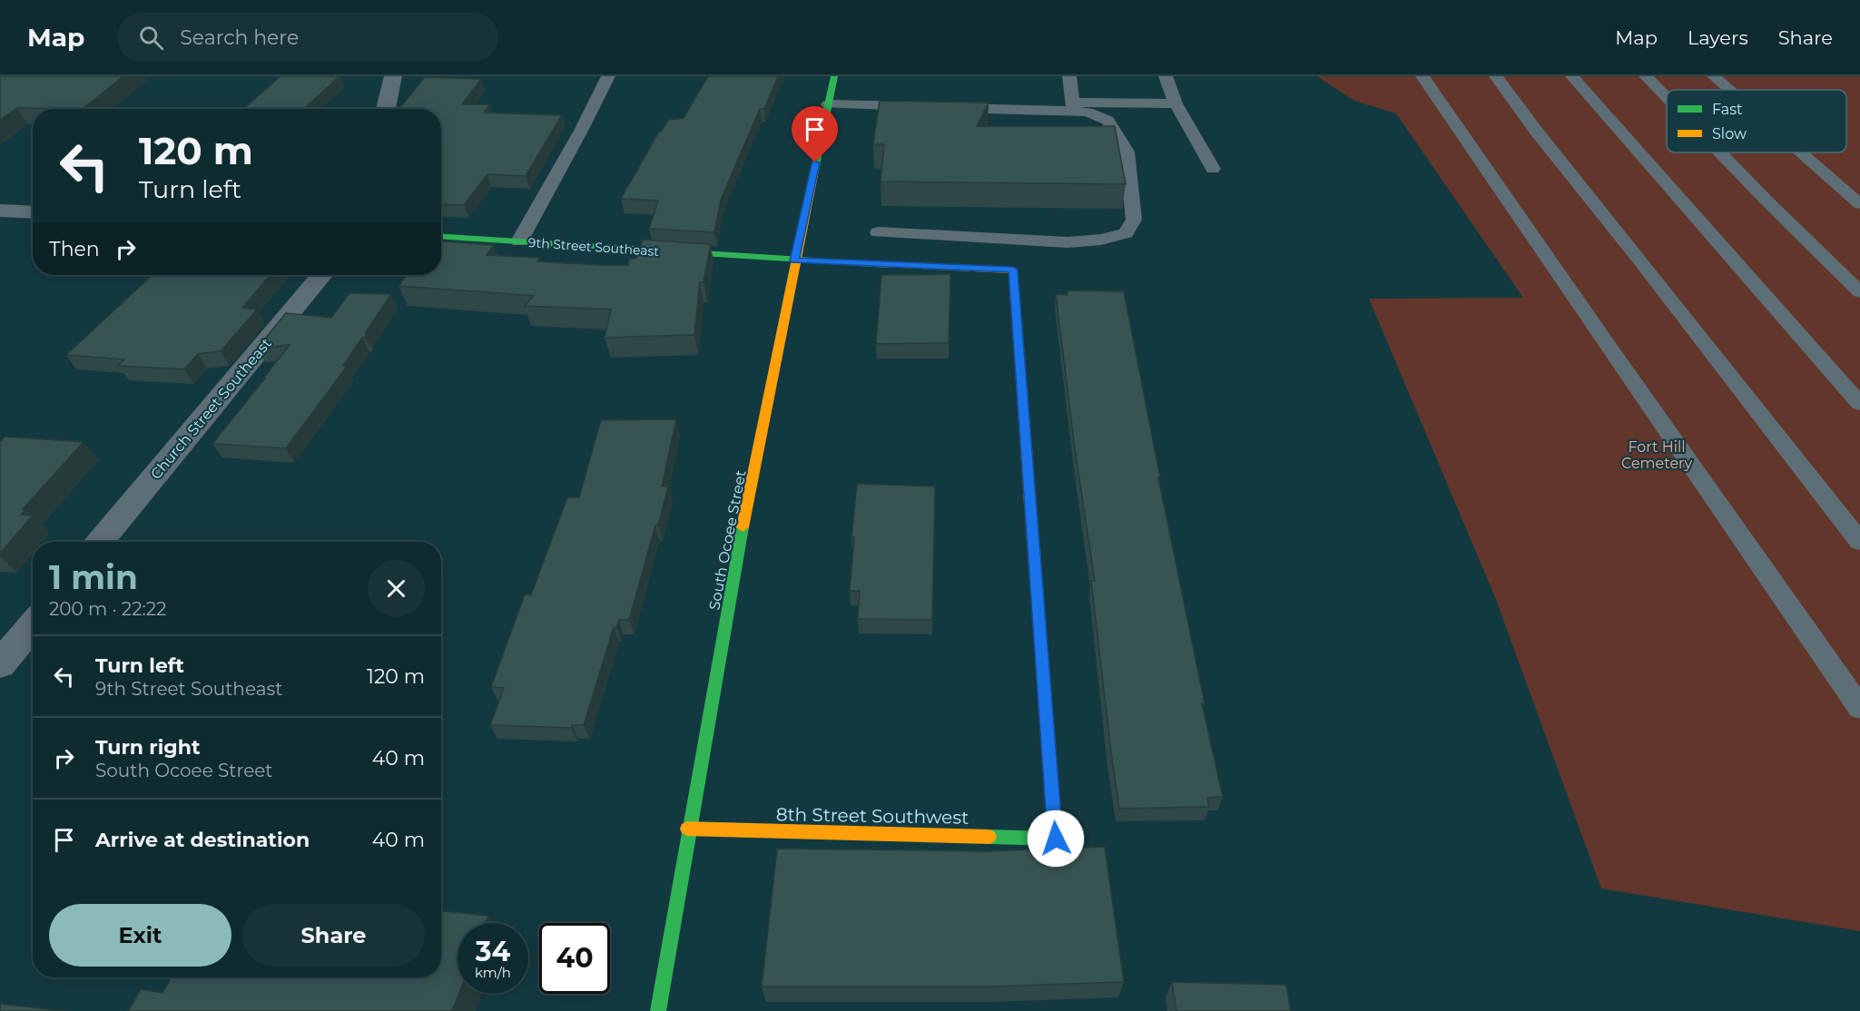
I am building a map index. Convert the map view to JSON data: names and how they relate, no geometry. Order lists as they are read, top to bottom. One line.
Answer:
{"streets":{"street":["9th Street Southeast","Church Street Southeast","South Ocoee Street","8th Street Southwest"]},"crossings":[["9th Street Southeast","South Ocoee Street"],["9th Street Southeast","8th Street Southwest"],["South Ocoee Street","8th Street Southwest"]],"parks":["Fort Hill Cemetery"],"legend":["Fast","Slow"],"page":{"header":"Map","search":"Search here","nav":["Map","Layers","Share"],"turn":["120 m","Turn left"],"then":"Then","heading":["1 min","200 m · 22:22"],"list":[{"name":"Turn left","note":"9th Street Southeast","value":"120 m"},{"name":"Turn right","note":"South Ocoee Street","value":"40 m"},{"name":"Arrive at destination","value":"40 m"}],"buttons":["Exit","Share"],"speed":"34 km/h","limit":"40"}}
